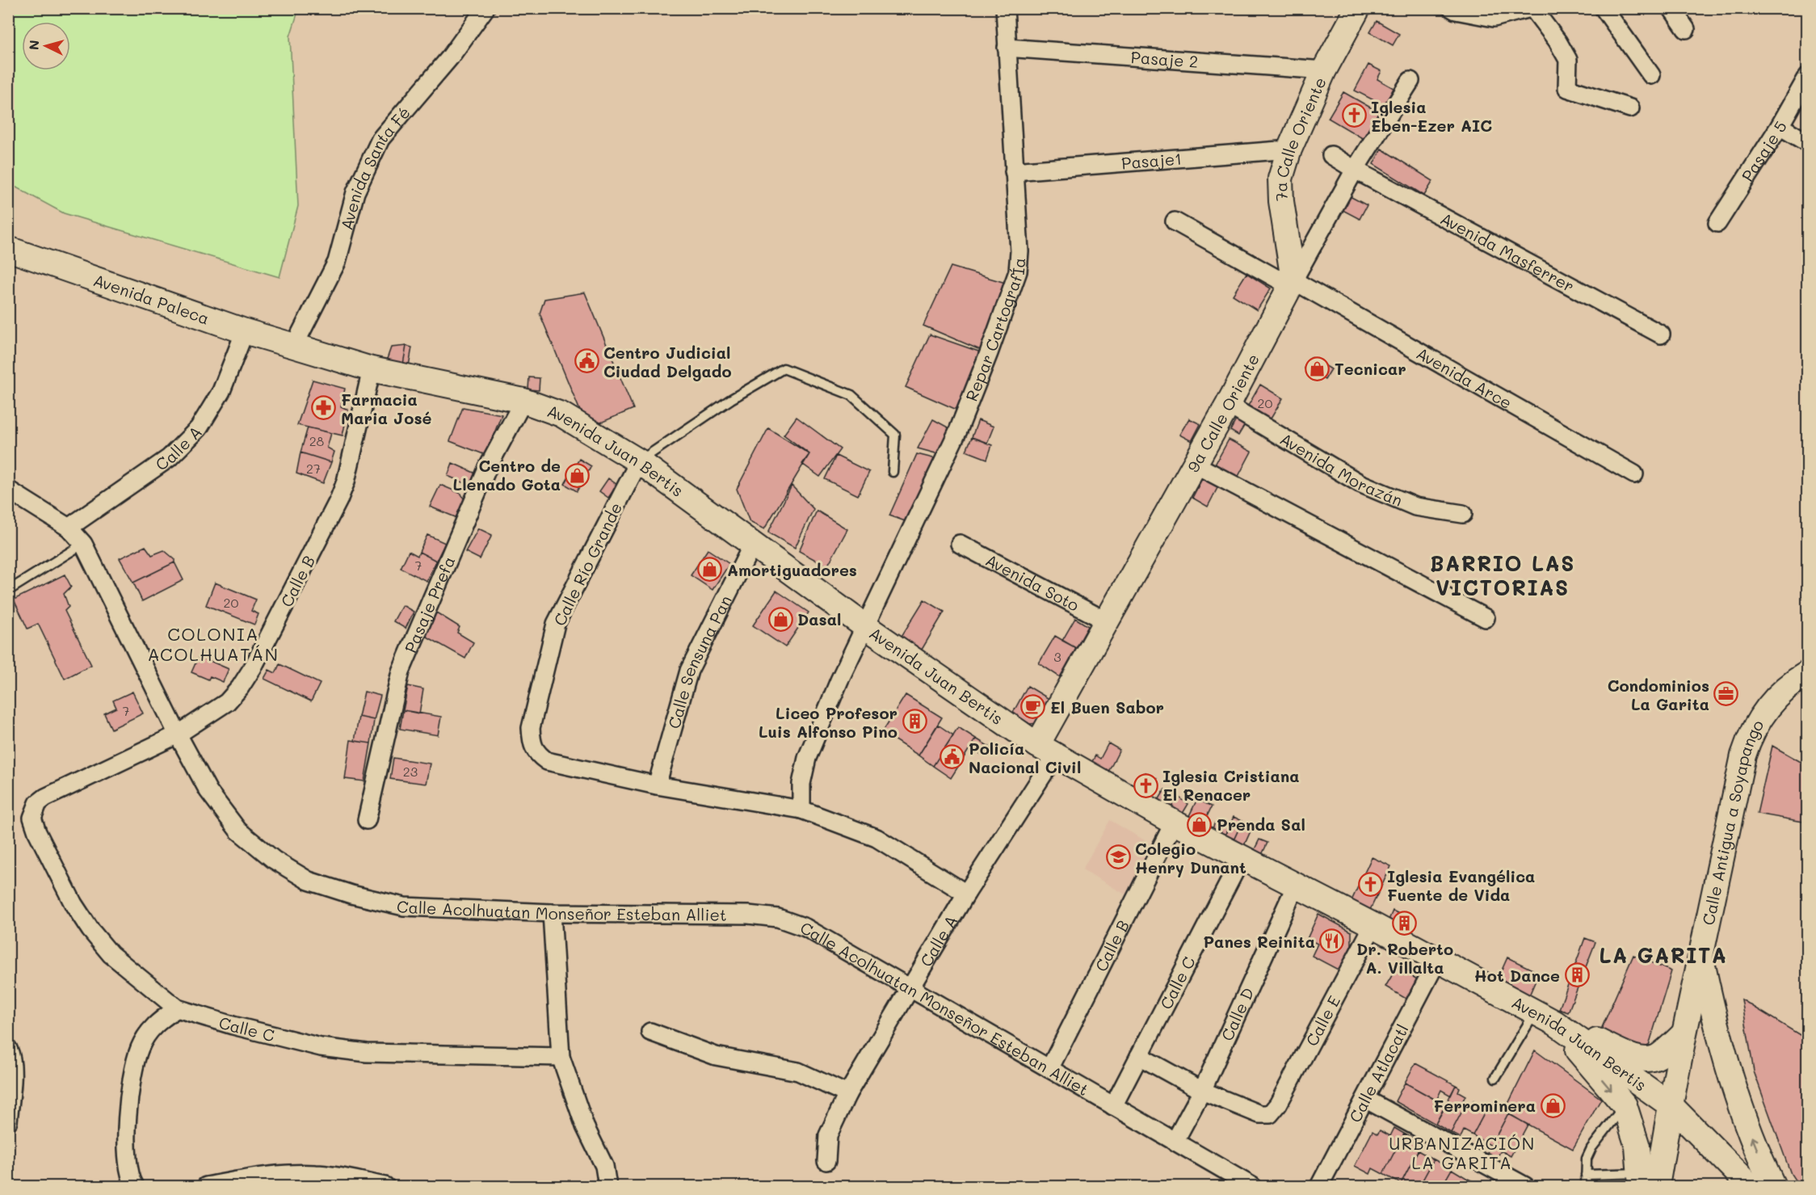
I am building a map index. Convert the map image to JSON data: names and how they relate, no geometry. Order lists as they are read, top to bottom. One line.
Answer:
{"streets":{"main road":["7a Calle Oriente","Avenida Paleca","9a Calle Oriente","Avenida Juan Bertis","Calle Antigua a Soyapango"],"street":["Pasaje 2","Pasaje 5","Pasaje1","Avenida Santa Fé","Avenida Masferrer","Repar CartografÍa","Avenida Arce","Calle A","Avenida Morazán","Calle Río Grande","Calle B","Avenida Soto","Pasaje Prefa","Calle Sensuna Pan","Calle Acolhuatan Monseñor Esteban Alliet","Calle C","Calle D","Calle E","Calle Atlacatl"]},"crossings":[["Pasaje 2","7a Calle Oriente"],["Pasaje 2","Repar CartografÍa"],["7a Calle Oriente","Pasaje1"],["7a Calle Oriente","Avenida Arce"],["7a Calle Oriente","9a Calle Oriente"],["Pasaje1","Repar CartografÍa"],["Avenida Santa Fé","Avenida Paleca"],["Avenida Santa Fé","Avenida Juan Bertis"],["Avenida Masferrer","9a Calle Oriente"],["Avenida Paleca","Calle A"],["Avenida Paleca","Avenida Juan Bertis"],["Repar CartografÍa","Avenida Juan Bertis"],["Avenida Arce","9a Calle Oriente"],["9a Calle Oriente","Calle A"],["9a Calle Oriente","Avenida Juan Bertis"],["9a Calle Oriente","Avenida Morazán"],["9a Calle Oriente","Avenida Soto"],["Calle A","Avenida Juan Bertis"],["Calle A","Calle Acolhuatan Monseñor Esteban Alliet"],["Avenida Juan Bertis","Calle Río Grande"],["Avenida Juan Bertis","Calle B"],["Avenida Juan Bertis","Pasaje Prefa"],["Avenida Juan Bertis","Calle Sensuna Pan"],["Avenida Juan Bertis","Calle Antigua a Soyapango"],["Avenida Juan Bertis","Calle C"],["Avenida Juan Bertis","Calle D"],["Avenida Juan Bertis","Calle E"],["Avenida Juan Bertis","Calle Atlacatl"],["Calle Río Grande","Calle Sensuna Pan"],["Calle B","Calle Acolhuatan Monseñor Esteban Alliet"],["Calle B","Calle C"],["Calle Acolhuatan Monseñor Esteban Alliet","Calle C"],["Calle Acolhuatan Monseñor Esteban Alliet","Calle D"],["Calle D","Calle E"]],"districts":["BARRIO LAS VICTORIAS","COLONIA ACOLHUATÁN","LA GARITA","URBANIZACIÓN LA GARITA"],"places":{"church":["Iglesia Eben-Ezer AIC","Iglesia Cristiana El Renacer","Iglesia Evangélica Fuente de Vida"],"public building":["Centro Judicial Ciudad Delgado","Policía Nacional Civil"],"shop":["Tecnicar","Centro de Llenado Gota","Amortiguadores","Dasal","Prenda Sal","Ferrominera"],"pharmacy":["Farmacia Maria José"],"office":["Condominios La Garita"],"cafe":["El Buen Sabor"],"building":["Liceo Profesor Luis Alfonso Pino","Dr. Roberto A. Villalta","Hot Dance"],"school or university":["Colegio Henry Dunant"],"restaurant":["Panes Reinita"]},"house_numbers":["20","28","27","7","20","3","7","23"],"north":"left"}
